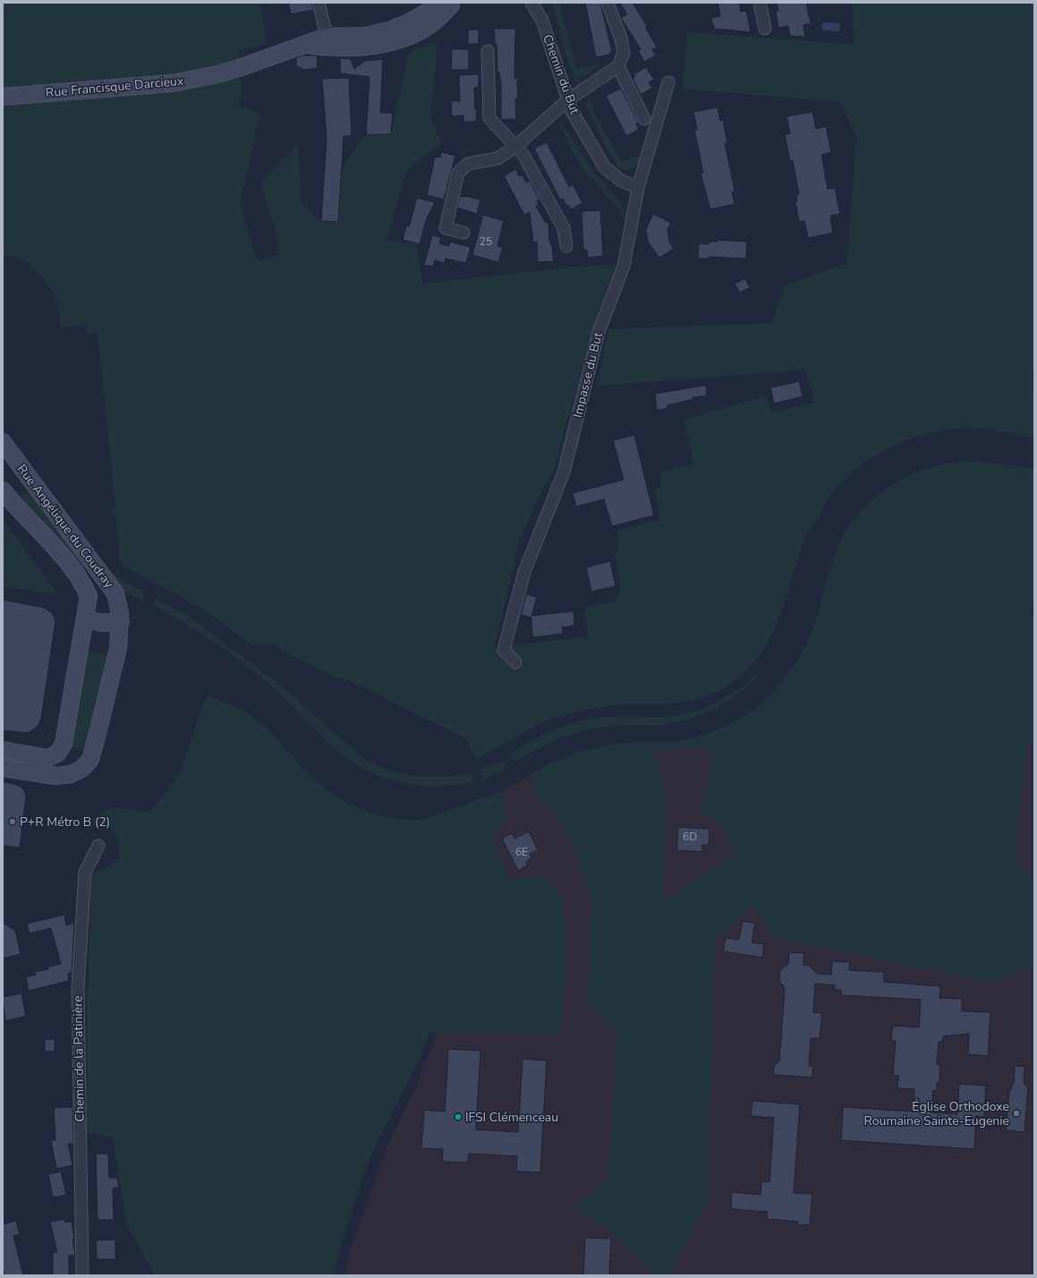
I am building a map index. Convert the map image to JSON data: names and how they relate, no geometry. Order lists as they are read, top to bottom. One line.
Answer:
{"streets":{"street":["Chemin du But","Rue Francisque Darcieux","Impasse du But","Rue Angélique du Coudray","Chemin de la Patinière"]},"crossings":[["Chemin du But","Impasse du But"]],"places":["P+R Métro B (2)","Église Orthodoxe Roumaine Sainte-Eugenie","IFSI Clémenceau"],"house_numbers":["25","6D","6E"]}
